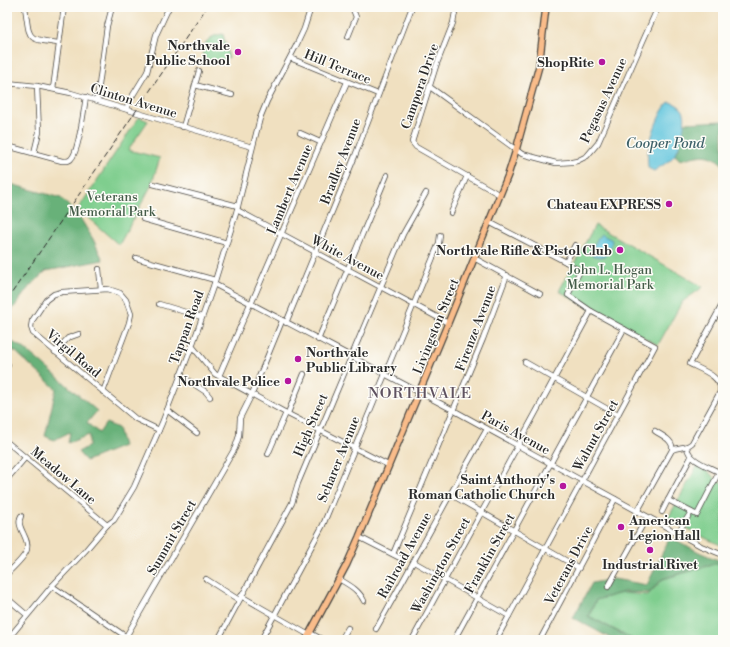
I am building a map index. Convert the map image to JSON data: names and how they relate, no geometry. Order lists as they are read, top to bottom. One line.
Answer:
{"streets":{"main road":["Livingston Street"],"street":["Hill Terrace","Campora Drive","Clinton Avenue","Pegasus Avenue","Bradley Avenue","Lambert Avenue","White Avenue","Tappan Road","Firenze Avenue","Virgil Road","High Street","Paris Avenue","Walnut Street","Scharer Avenue","Meadow Lane","Summit Street","Franklin Street","Railroad Avenue","Washington Street","Veterans Drive"]},"crossings":[["Hill Terrace","Bradley Avenue"],["Hill Terrace","Lambert Avenue"],["Hill Terrace","Tappan Road"],["Campora Drive","Pegasus Avenue"],["Campora Drive","Livingston Street"],["Clinton Avenue","Tappan Road"],["Pegasus Avenue","Livingston Street"],["Bradley Avenue","White Avenue"],["Bradley Avenue","Paris Avenue"],["Bradley Avenue","Summit Street"],["Lambert Avenue","White Avenue"],["Lambert Avenue","Paris Avenue"],["White Avenue","Livingston Street"],["White Avenue","Tappan Road"],["White Avenue","High Street"],["White Avenue","Scharer Avenue"],["Livingston Street","Paris Avenue"],["Tappan Road","Virgil Road"],["Tappan Road","Paris Avenue"],["Tappan Road","Meadow Lane"],["Firenze Avenue","Paris Avenue"],["High Street","Paris Avenue"],["Paris Avenue","Walnut Street"],["Paris Avenue","Scharer Avenue"],["Paris Avenue","Franklin Street"],["Paris Avenue","Railroad Avenue"],["Paris Avenue","Washington Street"],["Paris Avenue","Veterans Drive"],["Walnut Street","Franklin Street"]],"districts":["NORTHVALE"],"water":["Cooper Pond"],"parks":["Veterans Memorial Park","John L. Hogan Memorial Park"],"places":["Northvale Public School","ShopRite","Chateau EXPRESS","Northvale Rifle & Pistol Club","Northvale Public Library","Northvale Police","Saint Anthony's Roman Catholic Church","American Legion Hall","Industrial Rivet"]}
